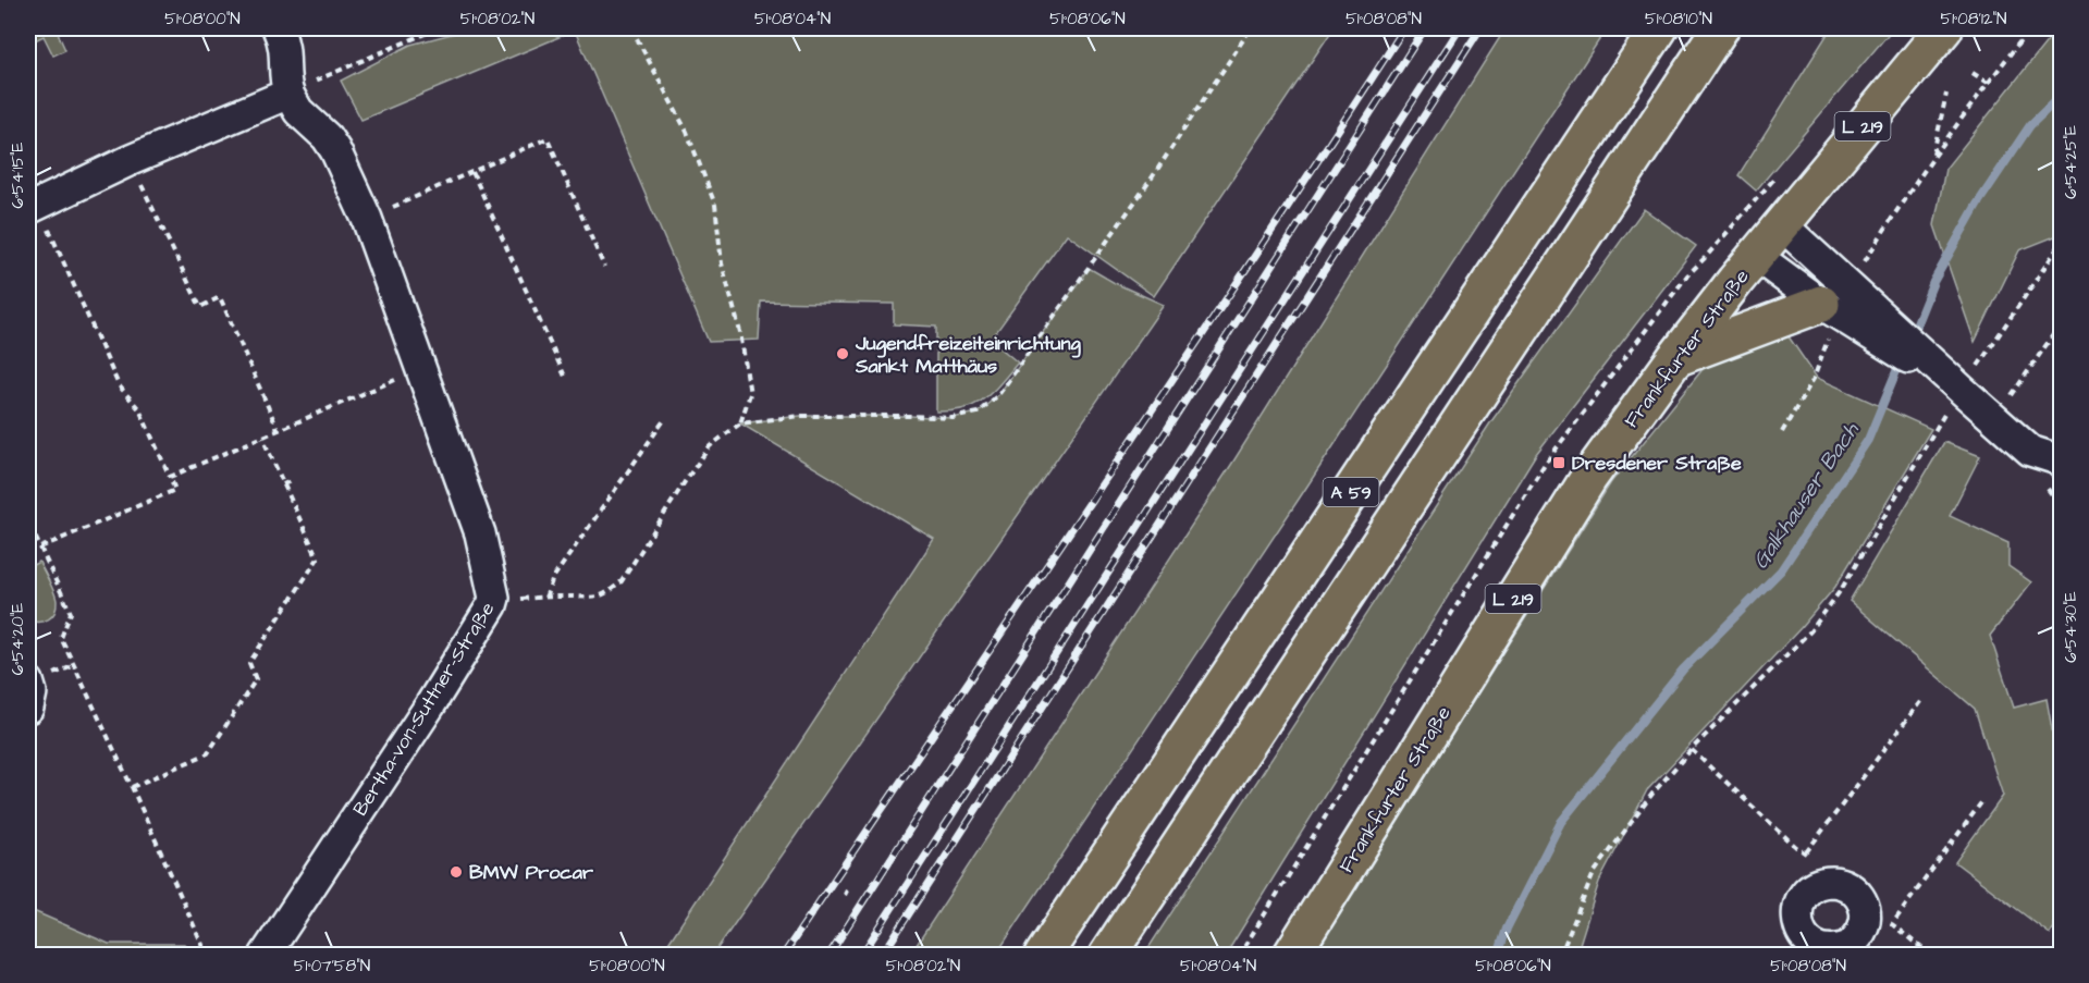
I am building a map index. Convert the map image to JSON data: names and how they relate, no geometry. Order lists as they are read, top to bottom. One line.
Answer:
{"streets":{"main road":["L 219","Frankfurter Straße","A 59"],"street":["Bertha-von-Suttner-Straße"]},"water":["Galkhauser Bach"],"places":{"other":["Jugendfreizeiteinrichtung Sankt Matthäus","BMW Procar"],"transit":["Dresdener Straße"]},"coordinates":["51°08'00\"N","51°08'02\"N","51°08'04\"N","51°08'06\"N","51°08'08\"N","51°08'10\"N","51°08'12\"N","6°54'25\"E","6°54'15\"E","6°54'30\"E","6°54'20\"E","51°07'58\"N"]}
